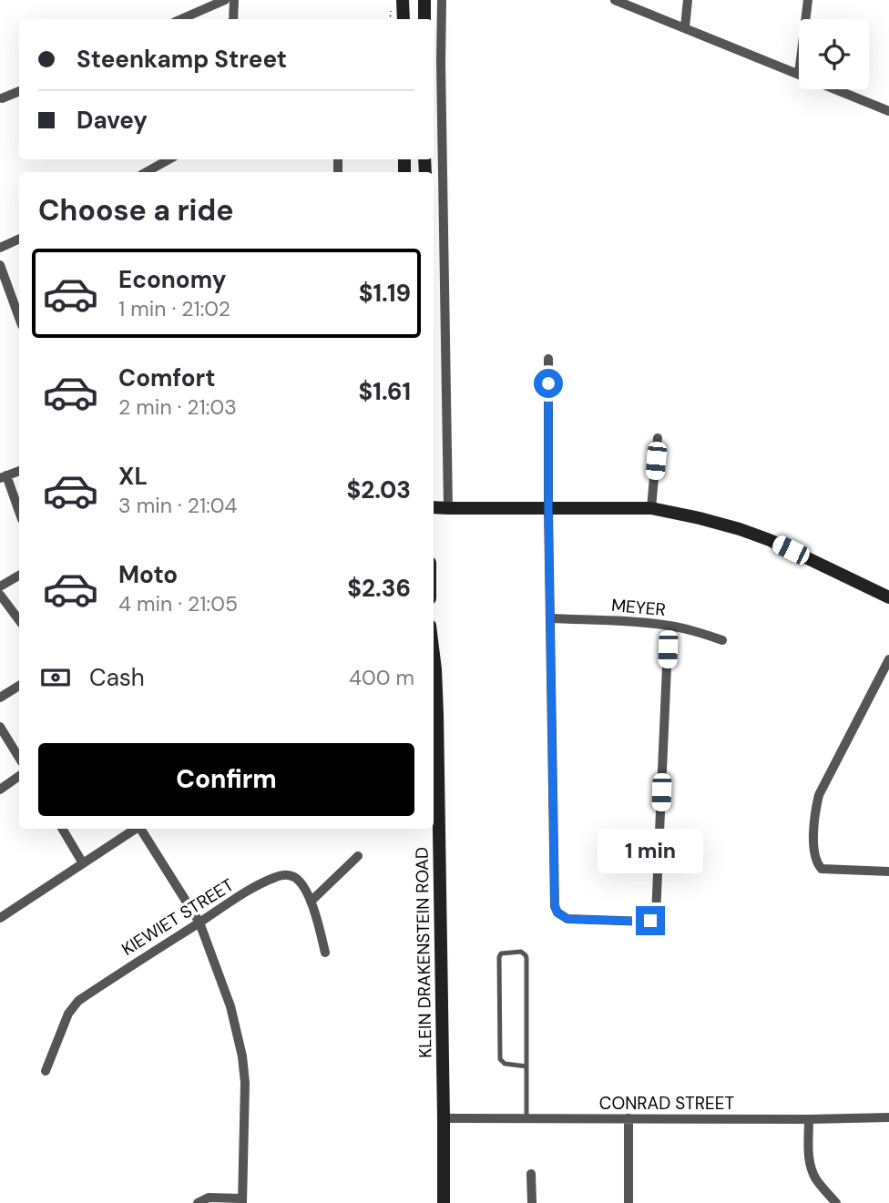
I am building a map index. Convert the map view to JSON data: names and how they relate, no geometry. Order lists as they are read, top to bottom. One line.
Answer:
{"streets":{"main road":["KLEIN DRAKENSTEIN ROAD"],"street":["MEYER","KIEWIET STREET","CONRAD STREET"]},"crossings":[["KLEIN DRAKENSTEIN ROAD","CONRAD STREET"]],"page":{"banner":["Steenkamp Street","Davey"],"heading":"Choose a ride","list":[{"name":"Economy","note":"1 min · 21:02","value":"$1.19"},{"name":"Comfort","note":"2 min · 21:03","value":"$1.61"},{"name":"XL","note":"3 min · 21:04","value":"$2.03"},{"name":"Moto","note":"4 min · 21:05","value":"$2.36"}],"pay":["Cash","400 m"],"buttons":"Confirm","bubble":"1 min"}}
